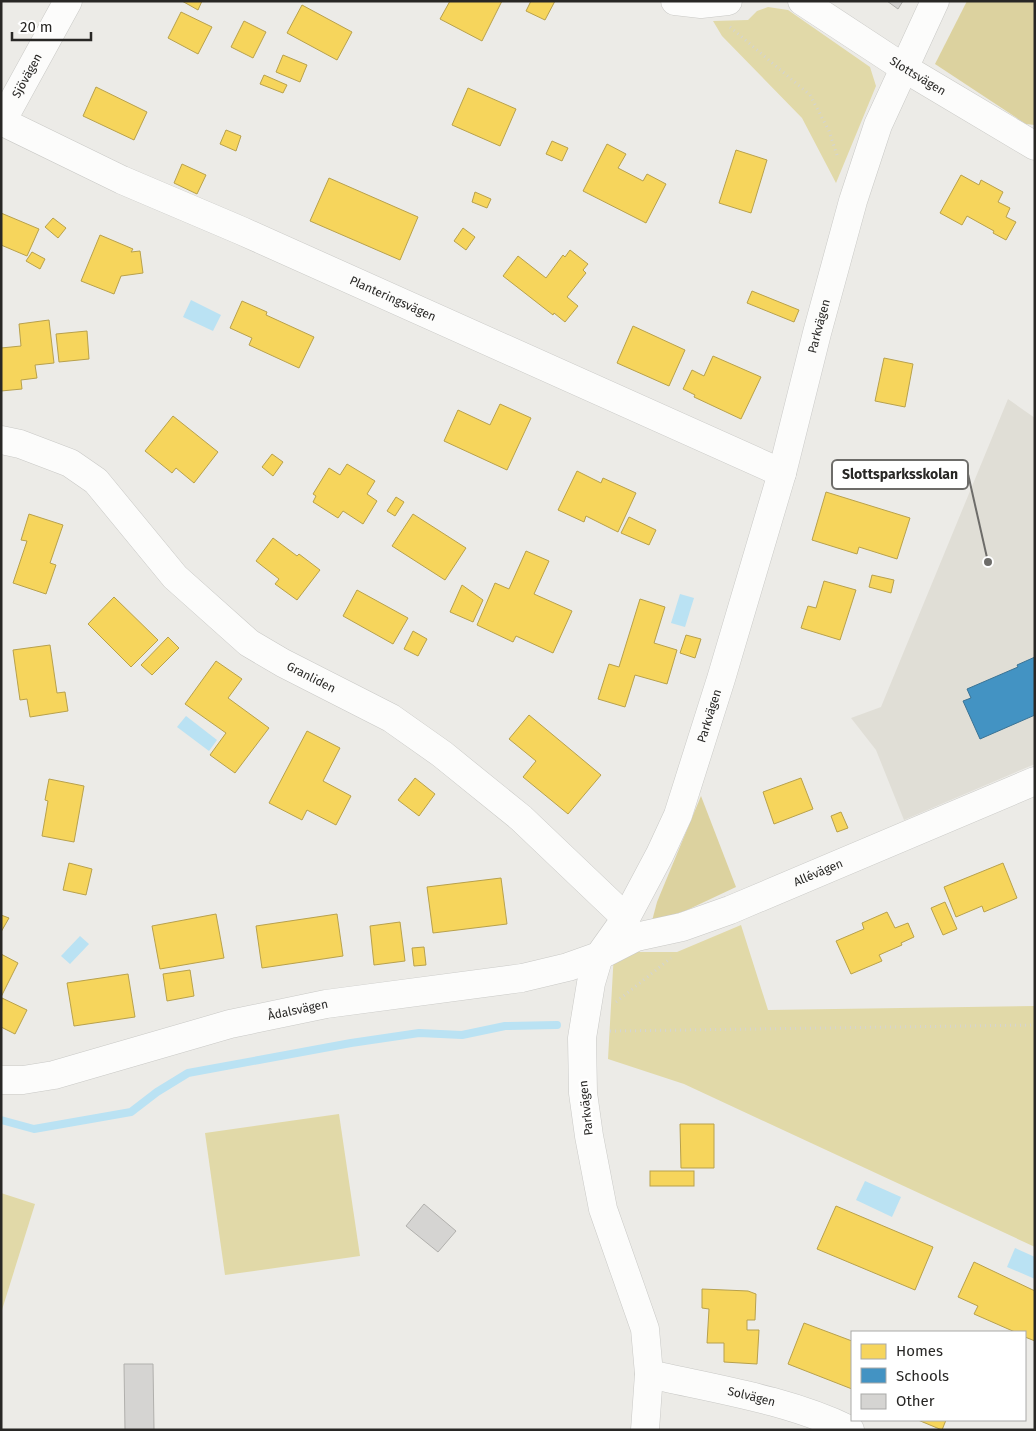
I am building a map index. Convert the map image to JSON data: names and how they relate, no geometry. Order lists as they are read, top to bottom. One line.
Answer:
{"streets":{"street":["Slottsvägen","Sjövägen","Planteringsvägen","Parkvägen","Granliden","Allévägen","Ådalsvägen","Solvägen"]},"crossings":[["Slottsvägen","Parkvägen"],["Sjövägen","Planteringsvägen"],["Planteringsvägen","Parkvägen"],["Parkvägen","Granliden"],["Parkvägen","Allévägen"],["Parkvägen","Ådalsvägen"],["Parkvägen","Solvägen"],["Allévägen","Ådalsvägen"]],"places":["Slottsparksskolan"],"legend":["Homes","Schools","Other"],"scale_bar":"20 m"}
